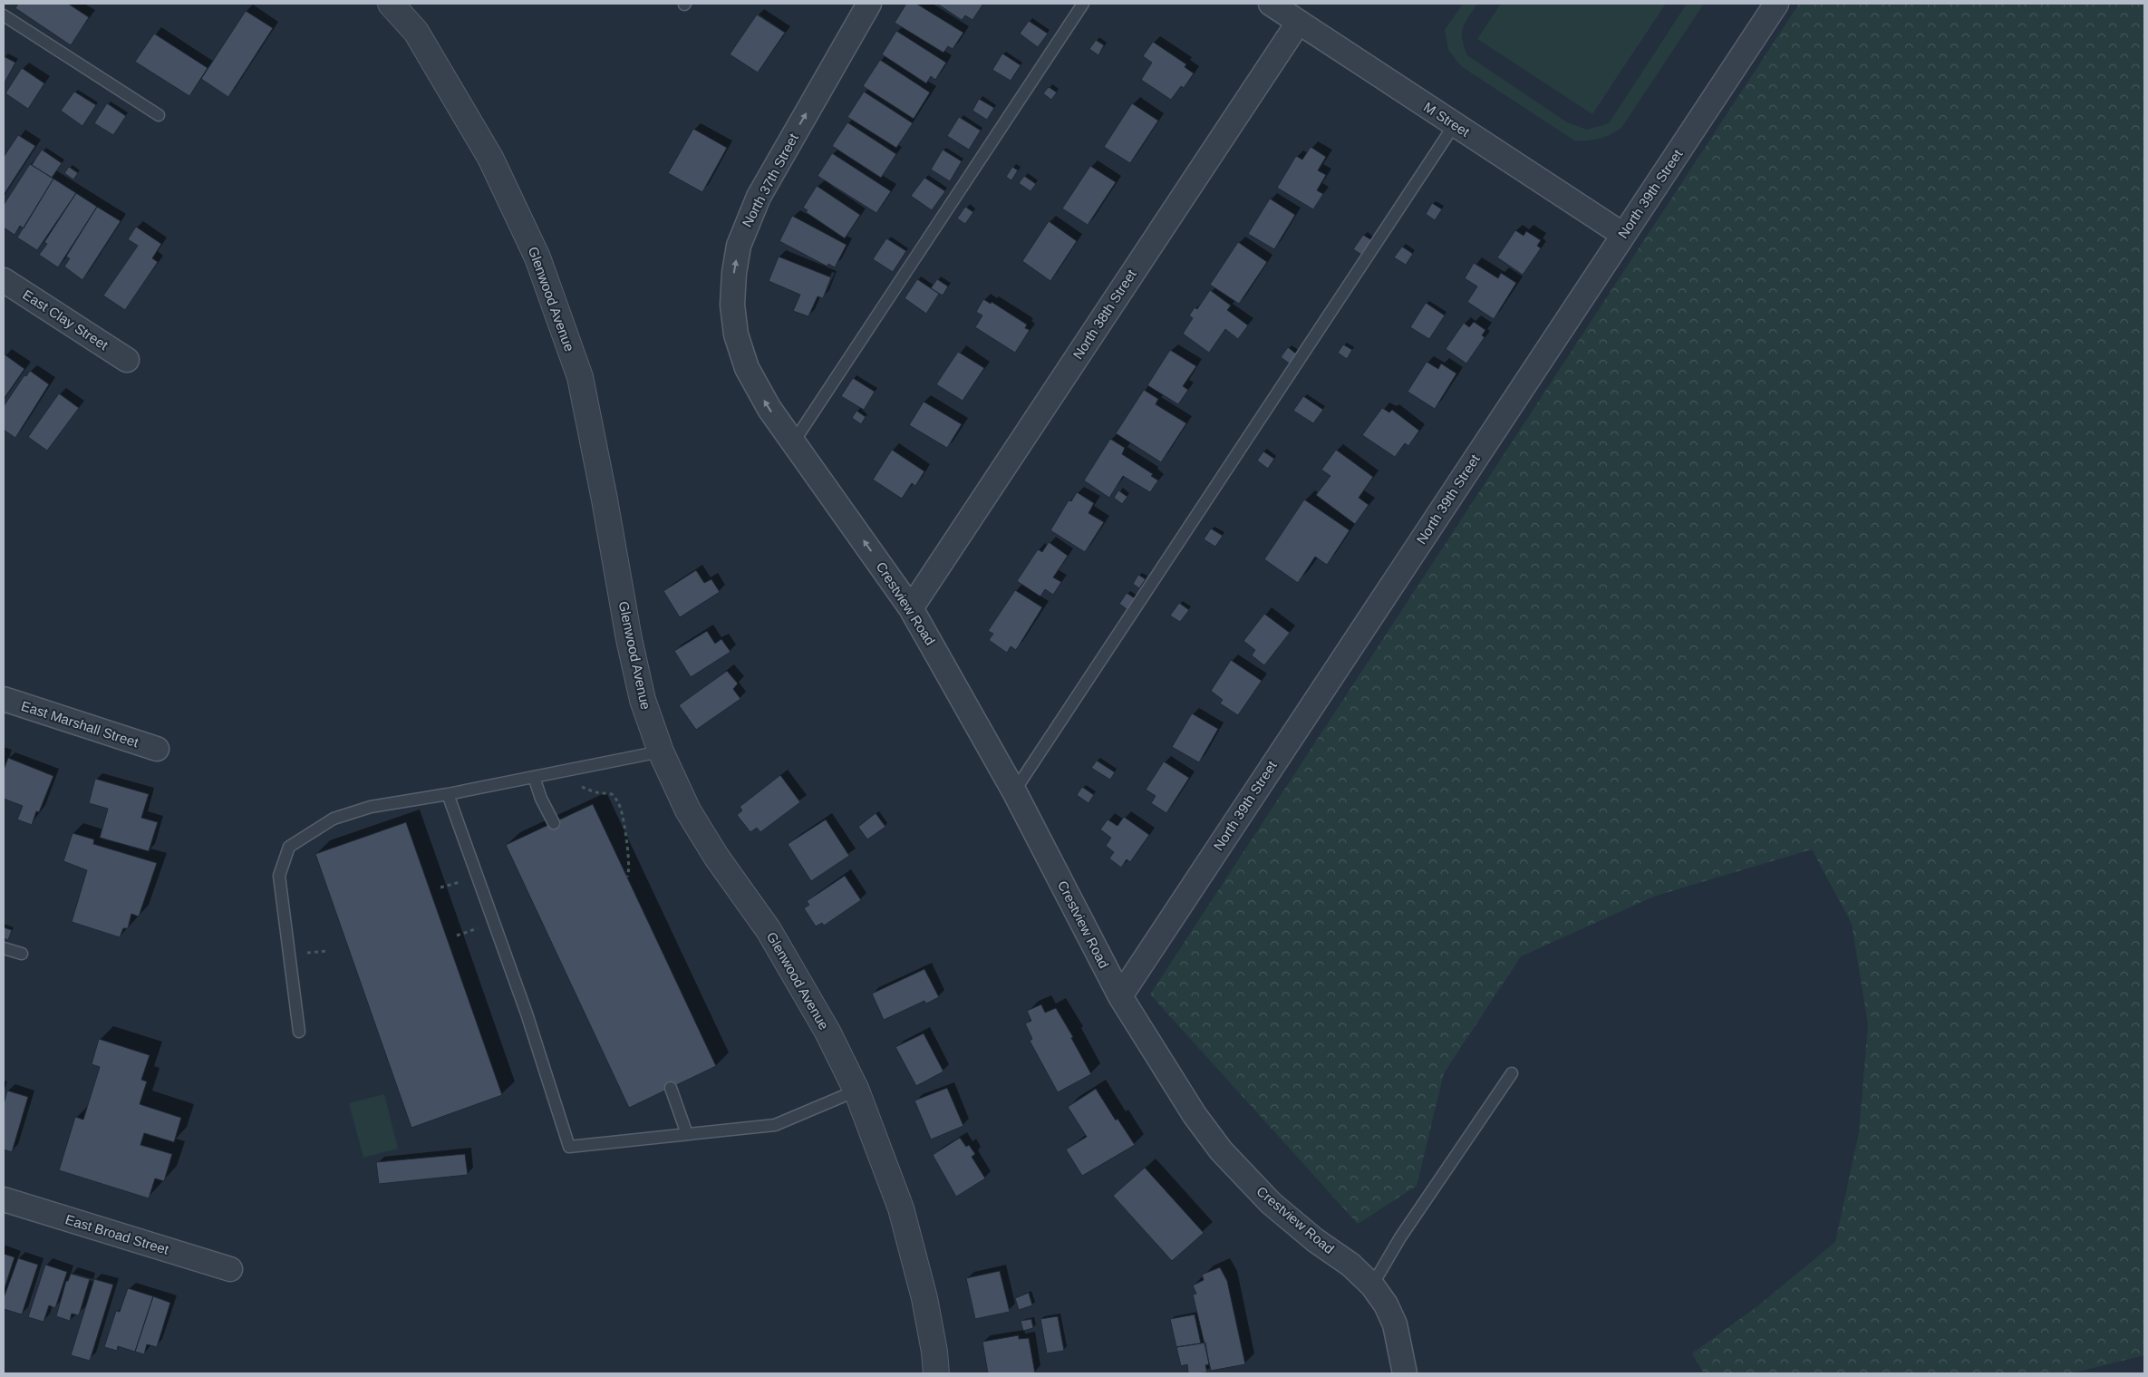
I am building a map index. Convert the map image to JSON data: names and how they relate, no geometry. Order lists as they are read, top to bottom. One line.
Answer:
{"streets":{"street":["M Street","North 37th Street","North 39th Street","Glenwood Avenue","North 38th Street","East Clay Street","Crestview Road","East Marshall Street","East Broad Street"]},"crossings":[["M Street","North 39th Street"],["M Street","North 38th Street"],["North 37th Street","Crestview Road"],["North 39th Street","Crestview Road"],["North 38th Street","Crestview Road"]],"one_way":["North 37th Street"]}
